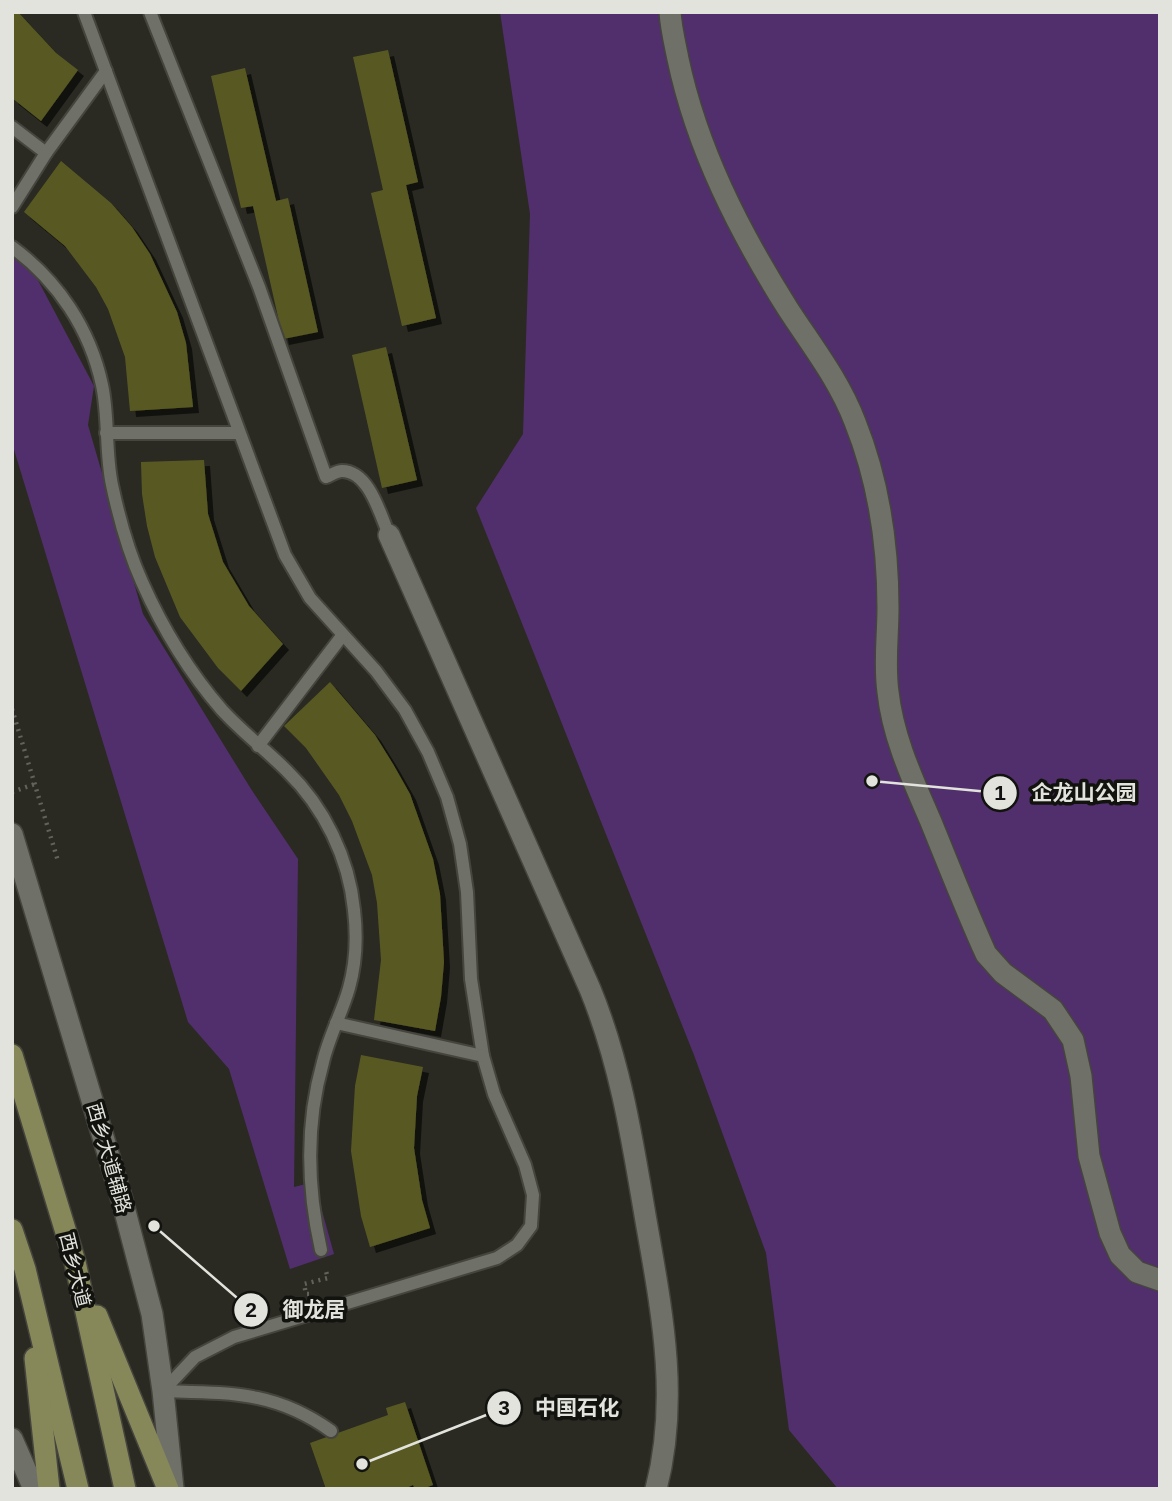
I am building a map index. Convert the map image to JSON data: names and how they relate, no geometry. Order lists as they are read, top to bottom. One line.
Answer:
{"streets":{"main road":["西乡大道"],"street":["西乡大道辅路"]},"places":["企龙山公园","御龙居","中国石化"]}
